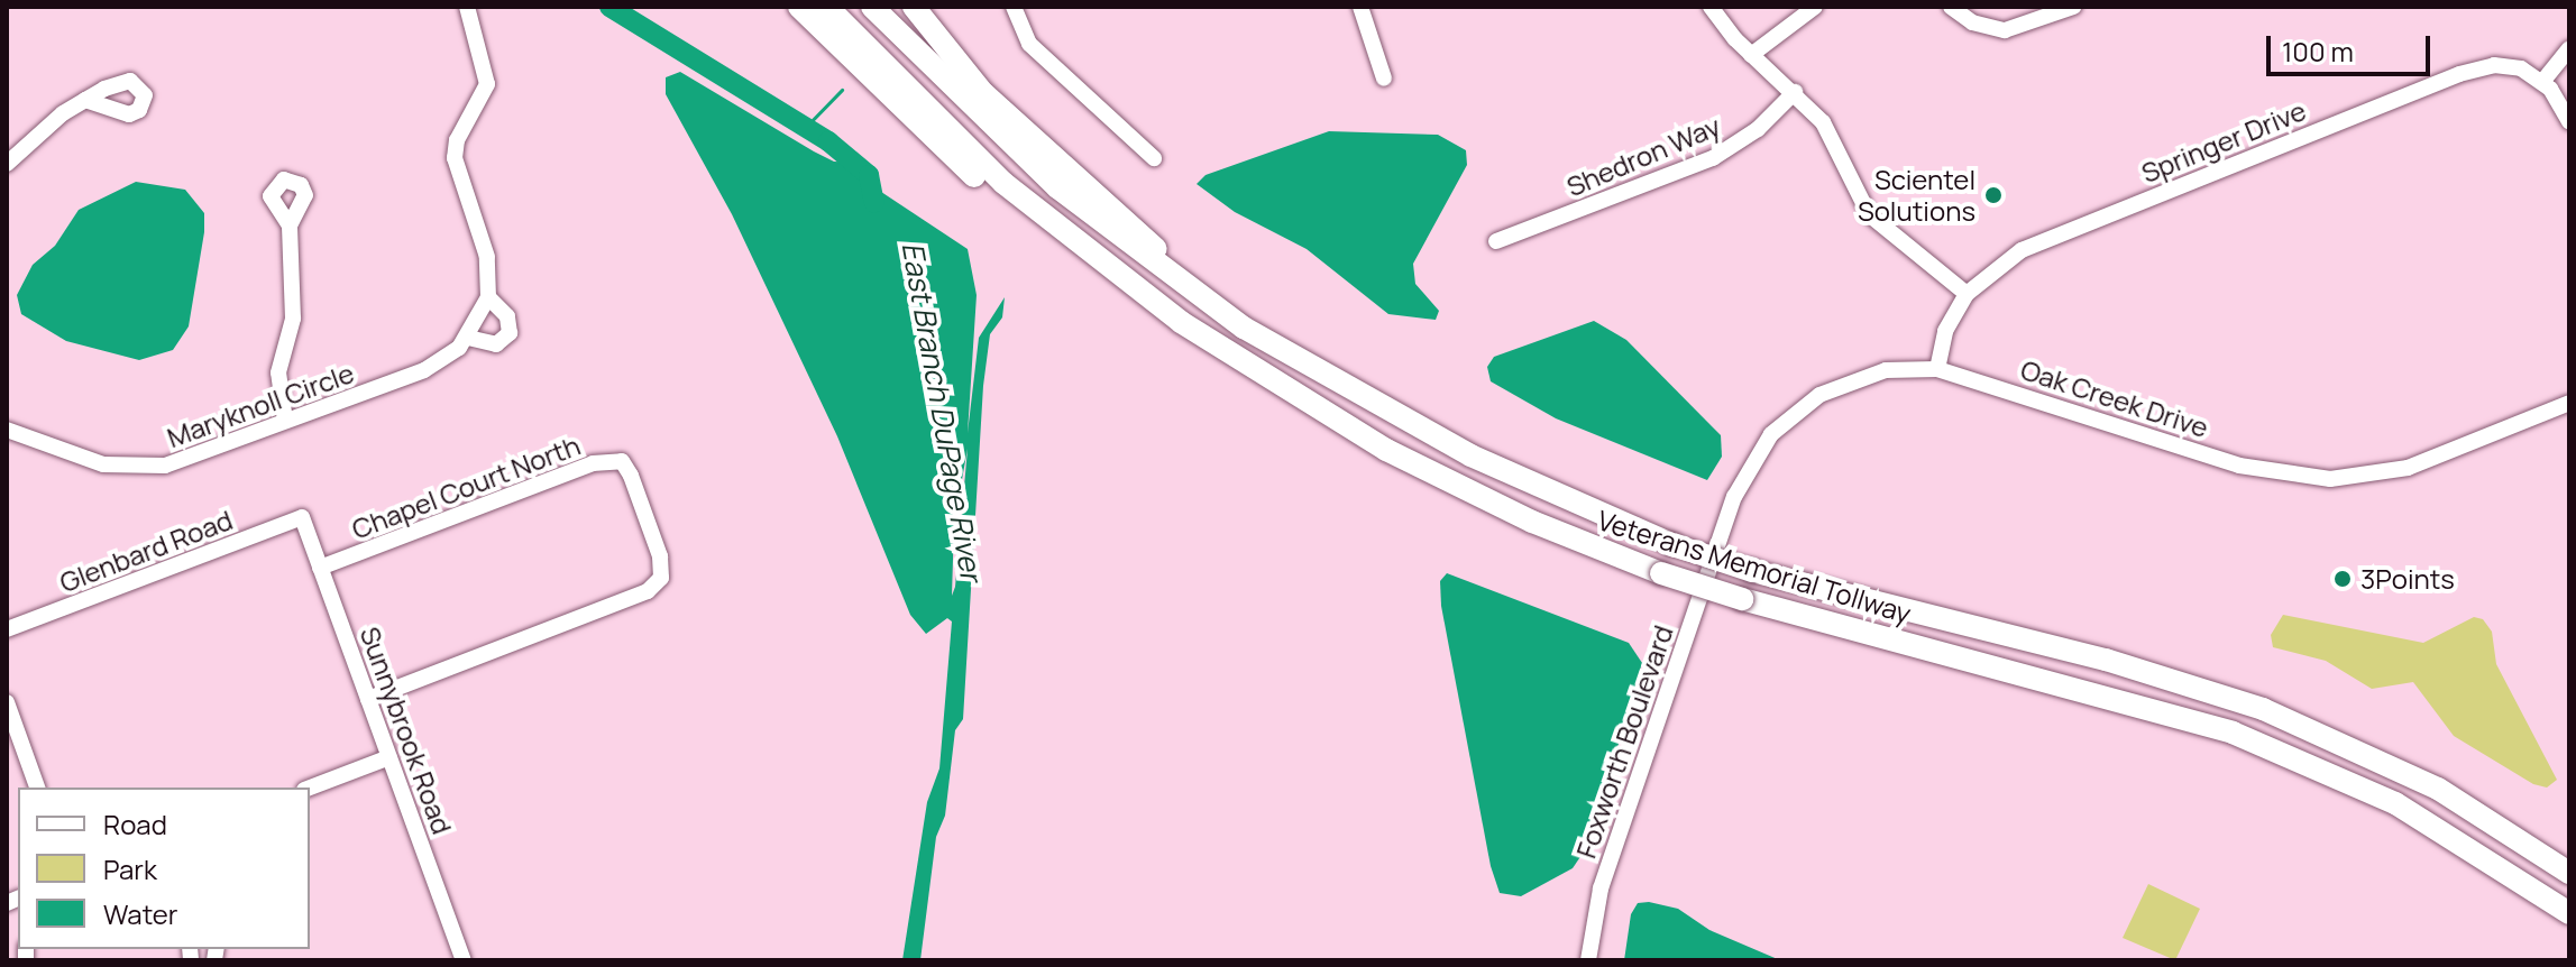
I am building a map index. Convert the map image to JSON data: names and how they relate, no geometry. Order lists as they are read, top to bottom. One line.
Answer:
{"streets":{"highway":["Veterans Memorial Tollway"],"street":["Springer Drive","Shedron Way","Oak Creek Drive","Maryknoll Circle","Chapel Court North","Glenbard Road","Sunnybrook Road","Foxworth Boulevard"]},"crossings":[["Springer Drive","Oak Creek Drive"],["Oak Creek Drive","Foxworth Boulevard"],["Chapel Court North","Sunnybrook Road"],["Glenbard Road","Sunnybrook Road"]],"water":["East Branch DuPage River"],"places":["Scientel Solutions","3Points"],"legend":["Road","Park","Water"],"scale_bar":"100 m"}
